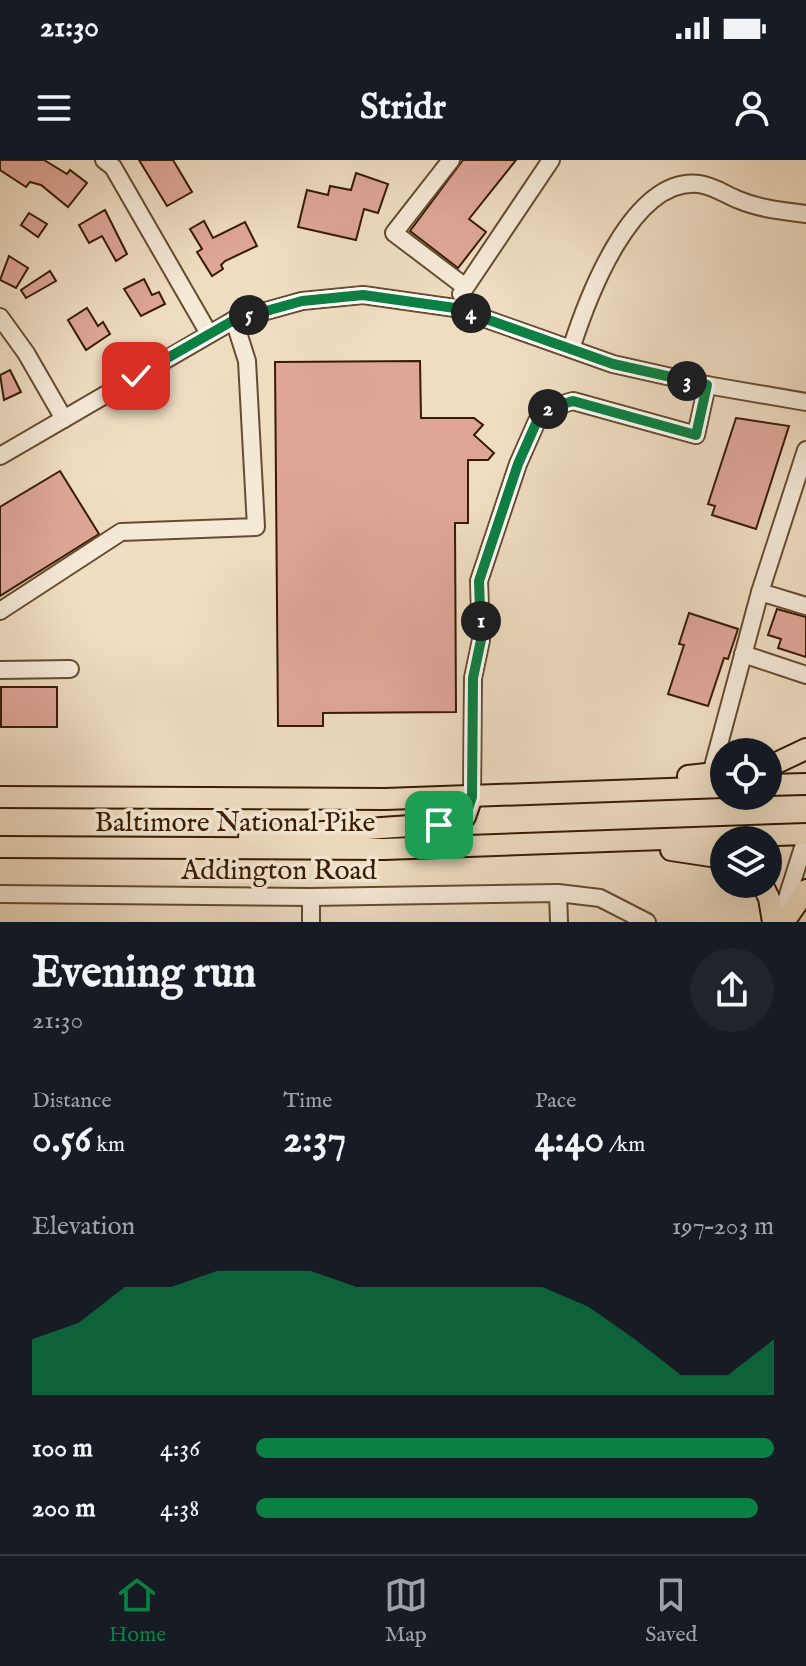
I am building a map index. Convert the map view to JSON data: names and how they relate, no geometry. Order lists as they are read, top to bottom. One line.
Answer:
{"streets":{"main road":["Baltimore National Pike"],"street":["Addington Road"]},"page":{"status":"21:30","header":"Stridr","pins":["4","5","3","2","1"],"heading":["Evening run","21:30"],"stats":[["Distance","0.56 km"],["Time","2:37"],["Pace","4:40 /km"]],"chart":["Elevation","197–203 m"],"list":[{"name":"100 m","note":"4:36"},{"name":"200 m","note":"4:38"}],"tabs":["Home","Map","Saved"]}}
